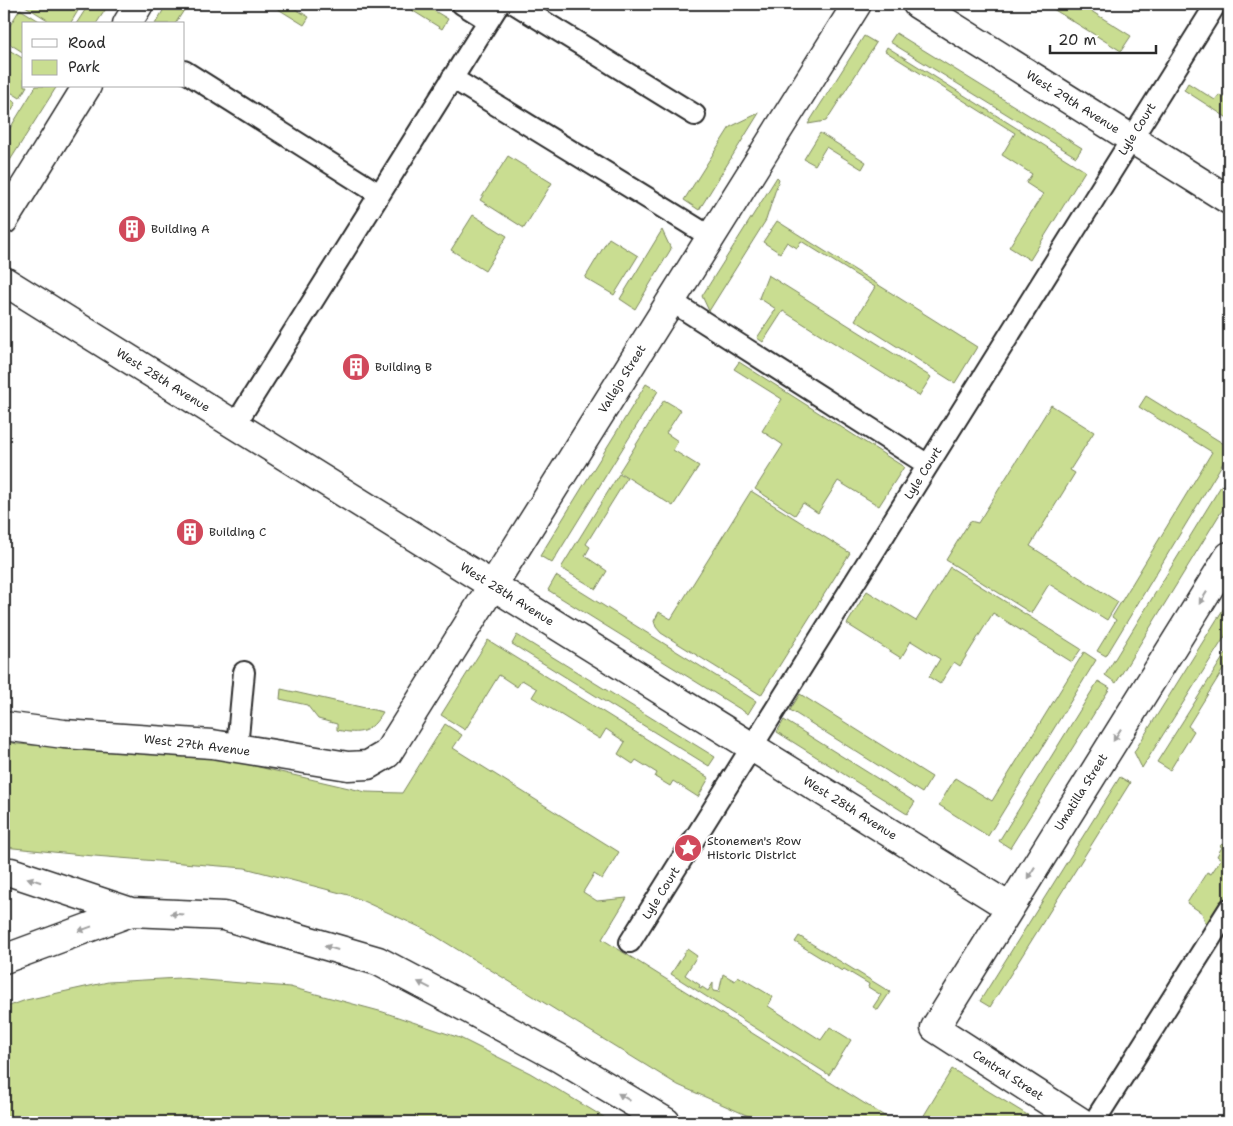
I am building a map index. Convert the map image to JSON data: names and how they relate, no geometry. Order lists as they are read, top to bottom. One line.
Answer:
{"streets":{"main road":["West 29th Avenue","Vallejo Street","West 28th Avenue","West 27th Avenue","Umatilla Street","Central Street"],"lane":["Lyle Court"]},"crossings":[["West 29th Avenue","Lyle Court"],["Lyle Court","West 28th Avenue"],["Vallejo Street","West 28th Avenue"],["Vallejo Street","West 27th Avenue"],["West 28th Avenue","Umatilla Street"],["Umatilla Street","Central Street"]],"one_way":["Umatilla Street"],"places":{"building":["Building A","Building B","Building C"],"place":["Stonemen's Row Historic District"]},"legend":["Road","Park"],"scale_bar":"20 m"}
